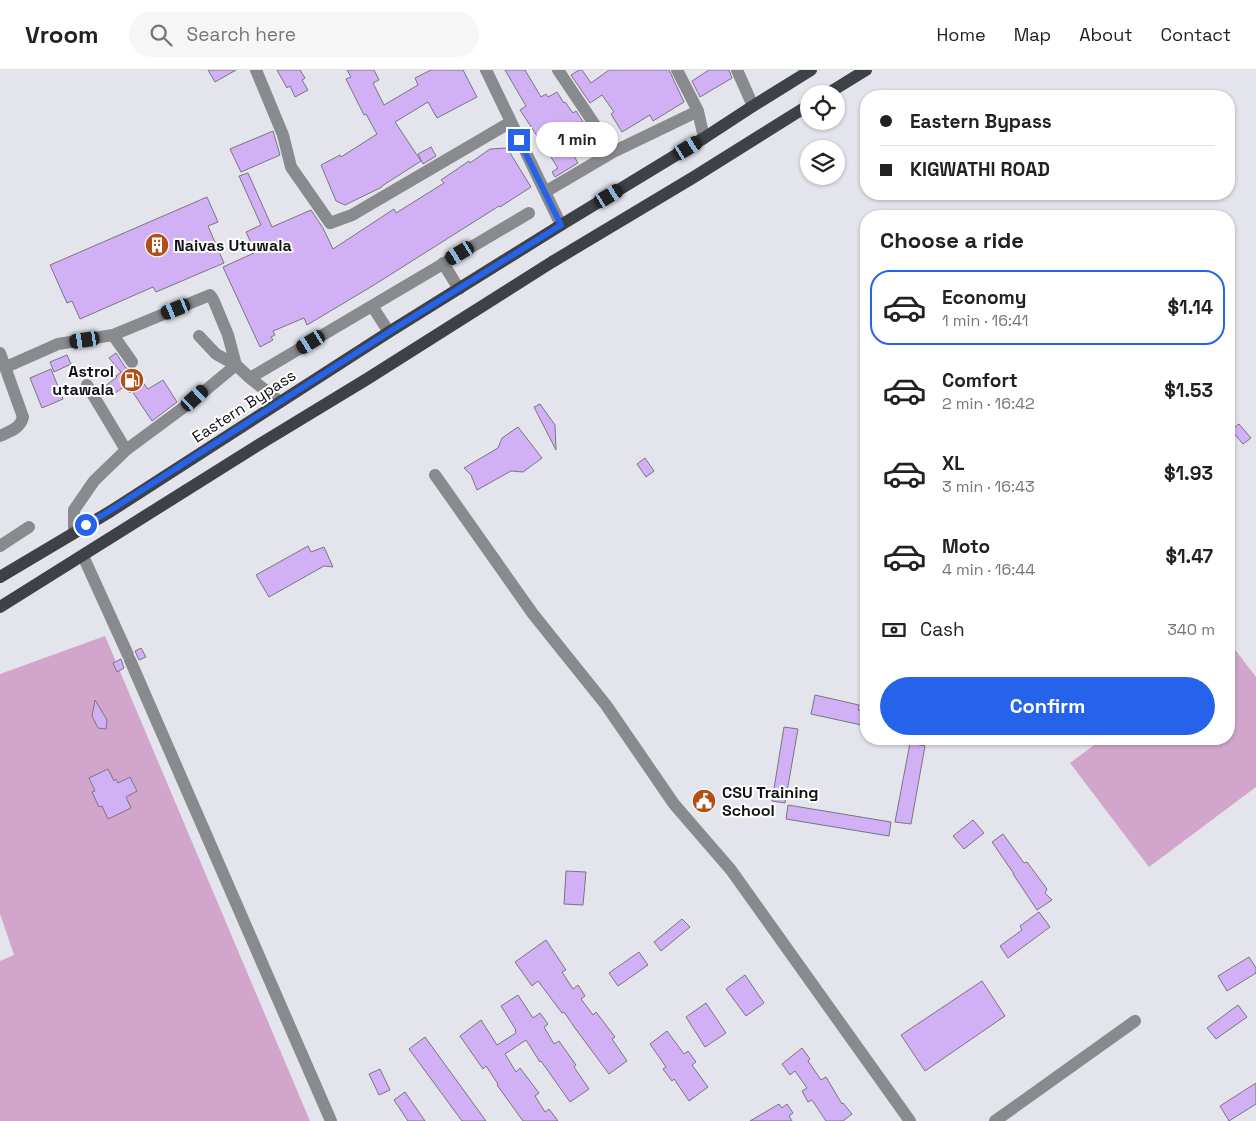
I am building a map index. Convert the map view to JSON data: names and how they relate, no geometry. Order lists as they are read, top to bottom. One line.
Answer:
{"streets":{"main road":["Eastern Bypass"]},"places":{"building":["Naivas Utuwala"],"fuel station":["Astrol utawala"],"public building":["CSU Training School"]},"page":{"header":"Vroom","search":"Search here","nav":["Home","Map","About","Contact"],"banner":["Eastern Bypass","KIGWATHI ROAD"],"bubble":"1 min","heading":"Choose a ride","list":[{"name":"Economy","note":"1 min · 16:41","value":"$1.14"},{"name":"Comfort","note":"2 min · 16:42","value":"$1.53"},{"name":"XL","note":"3 min · 16:43","value":"$1.93"},{"name":"Moto","note":"4 min · 16:44","value":"$1.47"}],"pay":["Cash","340 m"],"buttons":"Confirm"}}
